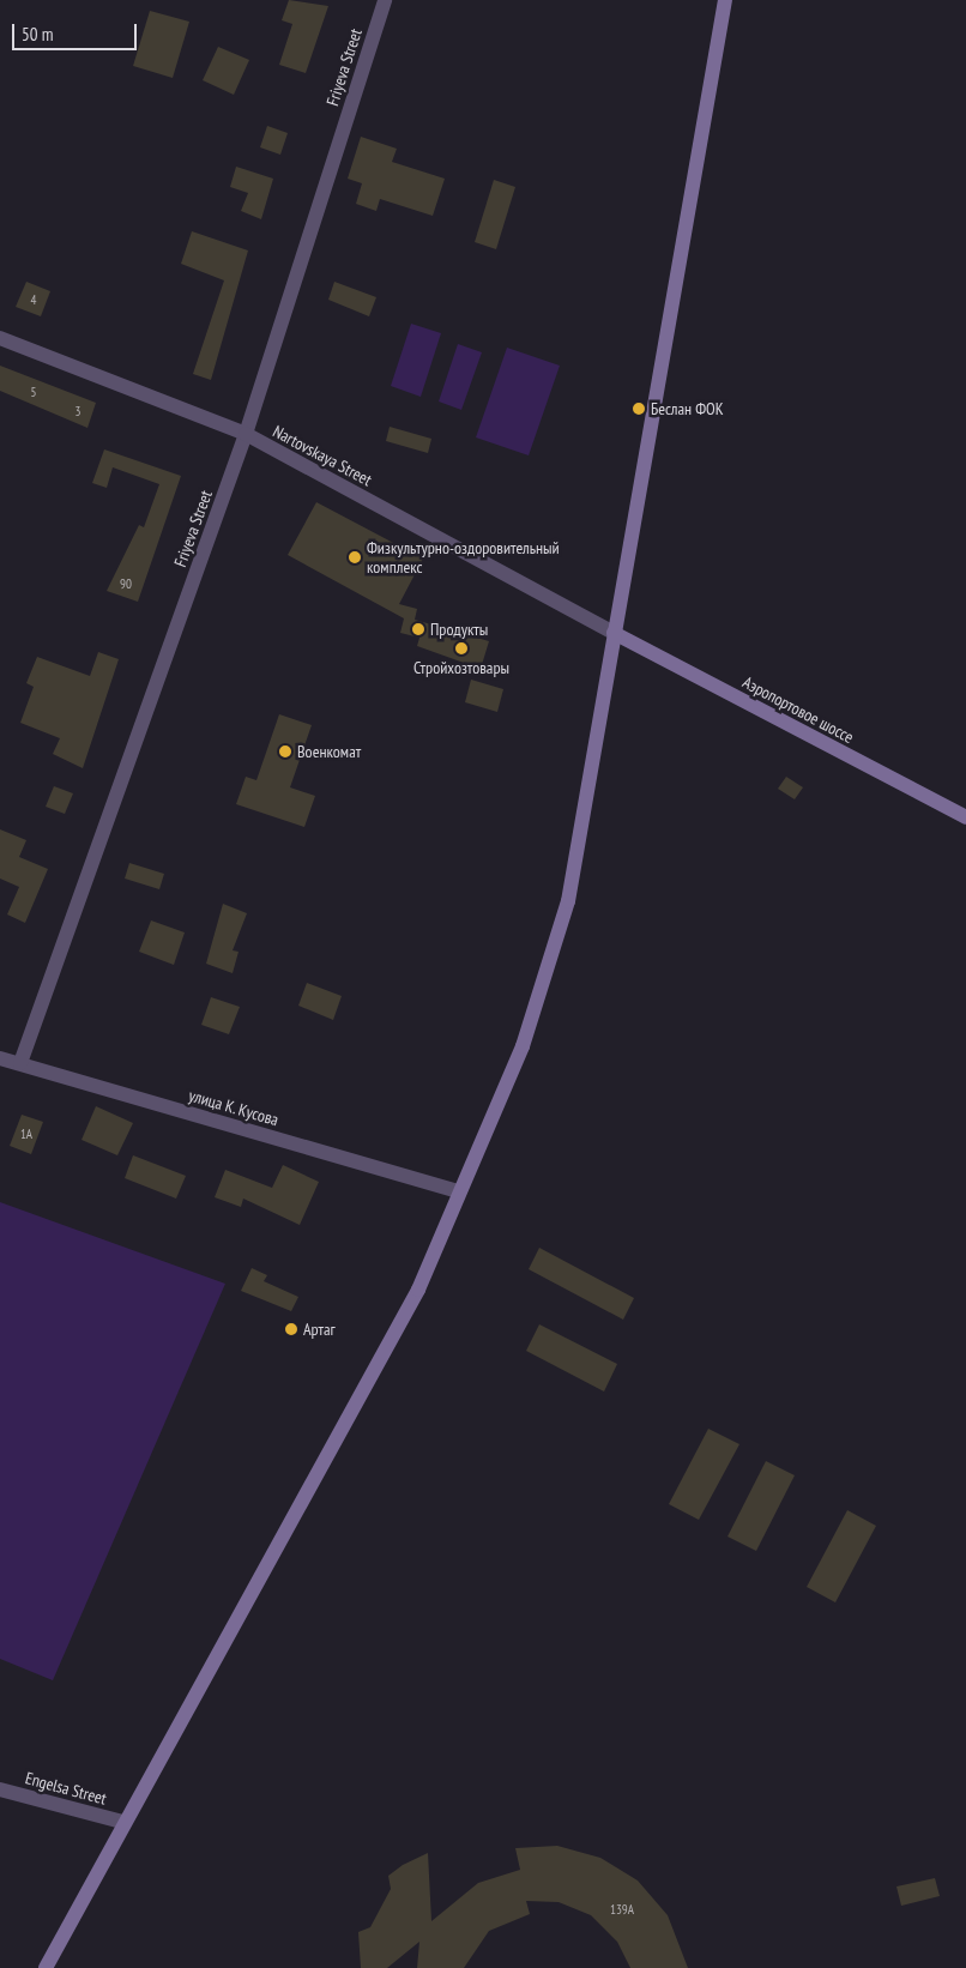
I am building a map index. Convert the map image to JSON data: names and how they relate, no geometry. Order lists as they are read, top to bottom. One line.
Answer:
{"streets":{"main road":["Аэропортовое шоссе"],"street":["Friyeva Street","Nartovskaya Street","улица К. Кусова","Engelsa Street"]},"crossings":[["Friyeva Street","Nartovskaya Street"],["Friyeva Street","улица К. Кусова"],["Nartovskaya Street","Аэропортовое шоссе"]],"places":["Беслан ФОК","Физкультурно-оздоровительный комплекс","Продукты","Стройхозтовары","Военкомат","Артаг"],"house_numbers":["4","5","3","90","1А","139А"],"scale_bar":"50 m"}
